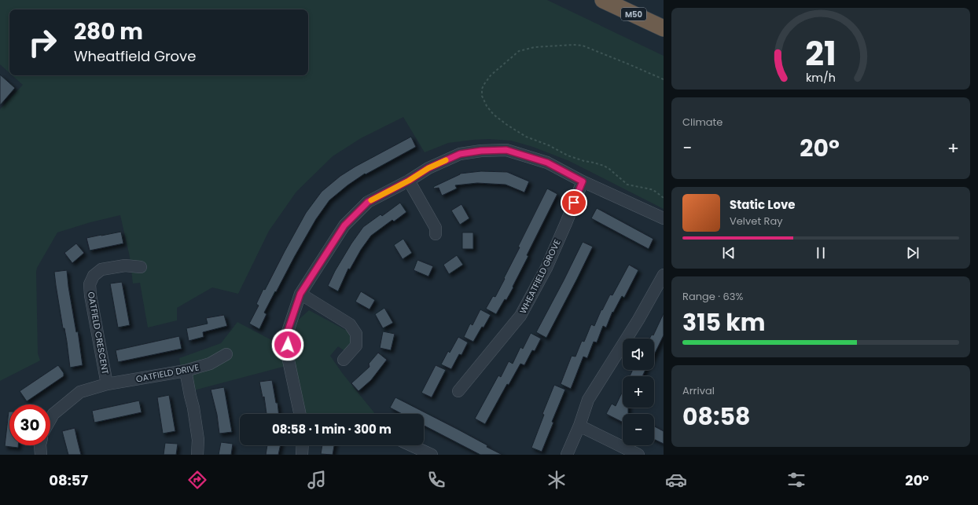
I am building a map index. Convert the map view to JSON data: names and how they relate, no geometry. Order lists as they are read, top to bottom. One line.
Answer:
{"streets":{"highway":["M50"],"street":["WHEATFIELD GROVE","OATFIELD CRESCENT","OATFIELD DRIVE"]},"crossings":[["OATFIELD CRESCENT","OATFIELD DRIVE"]],"page":{"turn":["280 m","Wheatfield Grove"],"tile":["Climate",["Range · 63%","315 km"],["Arrival","08:58"]],"heat":["−","20°","+"],"song":["Static Love","Velvet Ray"],"map_buttons":["+","−"],"limit":"30","trip":"08:58 · 1 min · 300 m","tabs":["08:57","20°"],"gauge":["21","km/h"]}}
